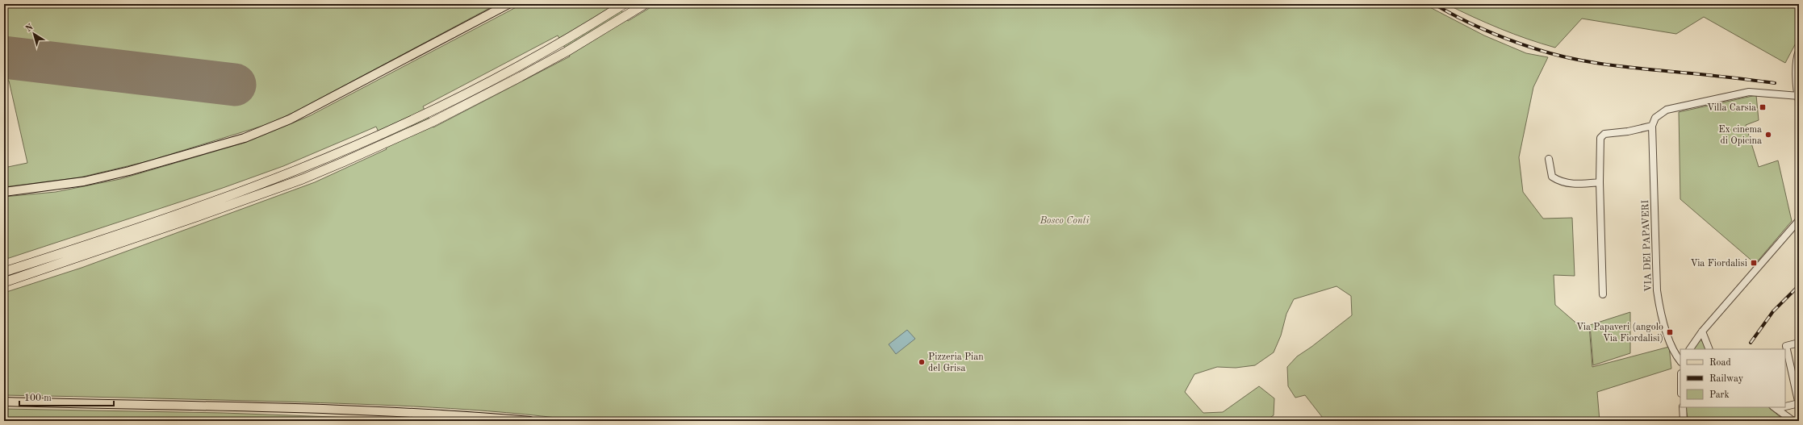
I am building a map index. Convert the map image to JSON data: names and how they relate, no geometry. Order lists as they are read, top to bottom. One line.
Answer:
{"streets":{"street":["VIA DEI PAPAVERI"]},"parks":["Bosco Conti"],"places":{"transit":["Villa Carsia","Via Fiordalisi","Via Papaveri (angolo Via Fiordalisi)"],"other":["Ex cinema di Opicina","Pizzeria Pian del Grisa"]},"legend":["Road","Railway","Park"],"scale_bar":"100 m","north":"top left"}
